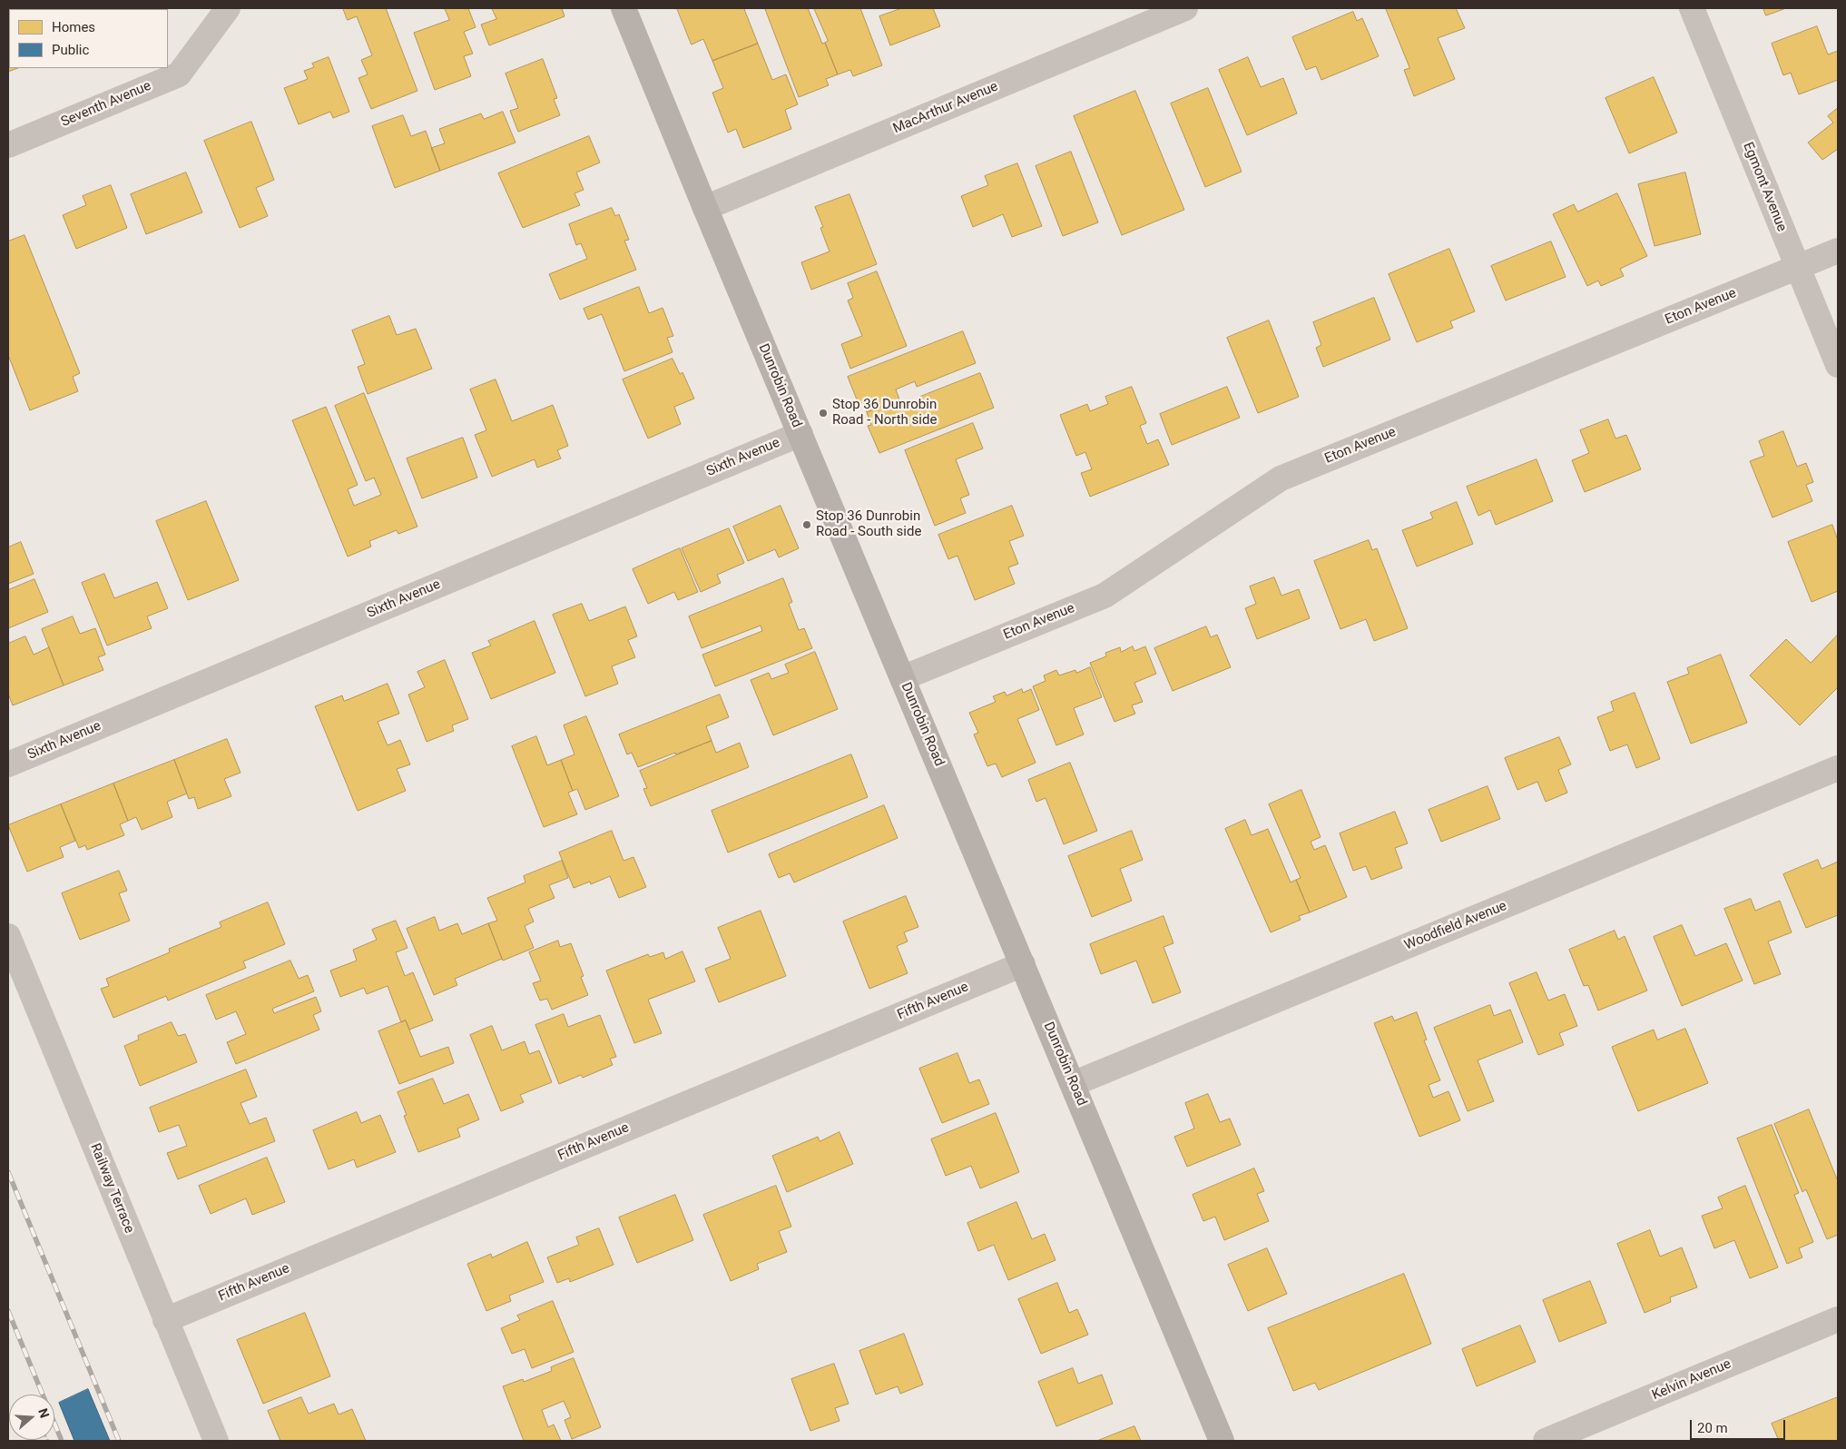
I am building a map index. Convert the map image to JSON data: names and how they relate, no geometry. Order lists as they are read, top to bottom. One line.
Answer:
{"streets":{"street":["Seventh Avenue","MacArthur Avenue","Egmont Avenue","Eton Avenue","Dunrobin Road","Sixth Avenue","Woodfield Avenue","Fifth Avenue","Railway Terrace","Kelvin Avenue"]},"crossings":[["MacArthur Avenue","Dunrobin Road"],["Egmont Avenue","Eton Avenue"],["Eton Avenue","Dunrobin Road"],["Dunrobin Road","Sixth Avenue"],["Dunrobin Road","Woodfield Avenue"],["Dunrobin Road","Fifth Avenue"],["Fifth Avenue","Railway Terrace"]],"places":["Stop 36 Dunrobin Road - North side","Stop 36 Dunrobin Road - South side"],"legend":["Homes","Public"],"scale_bar":"20 m","north":"right"}
